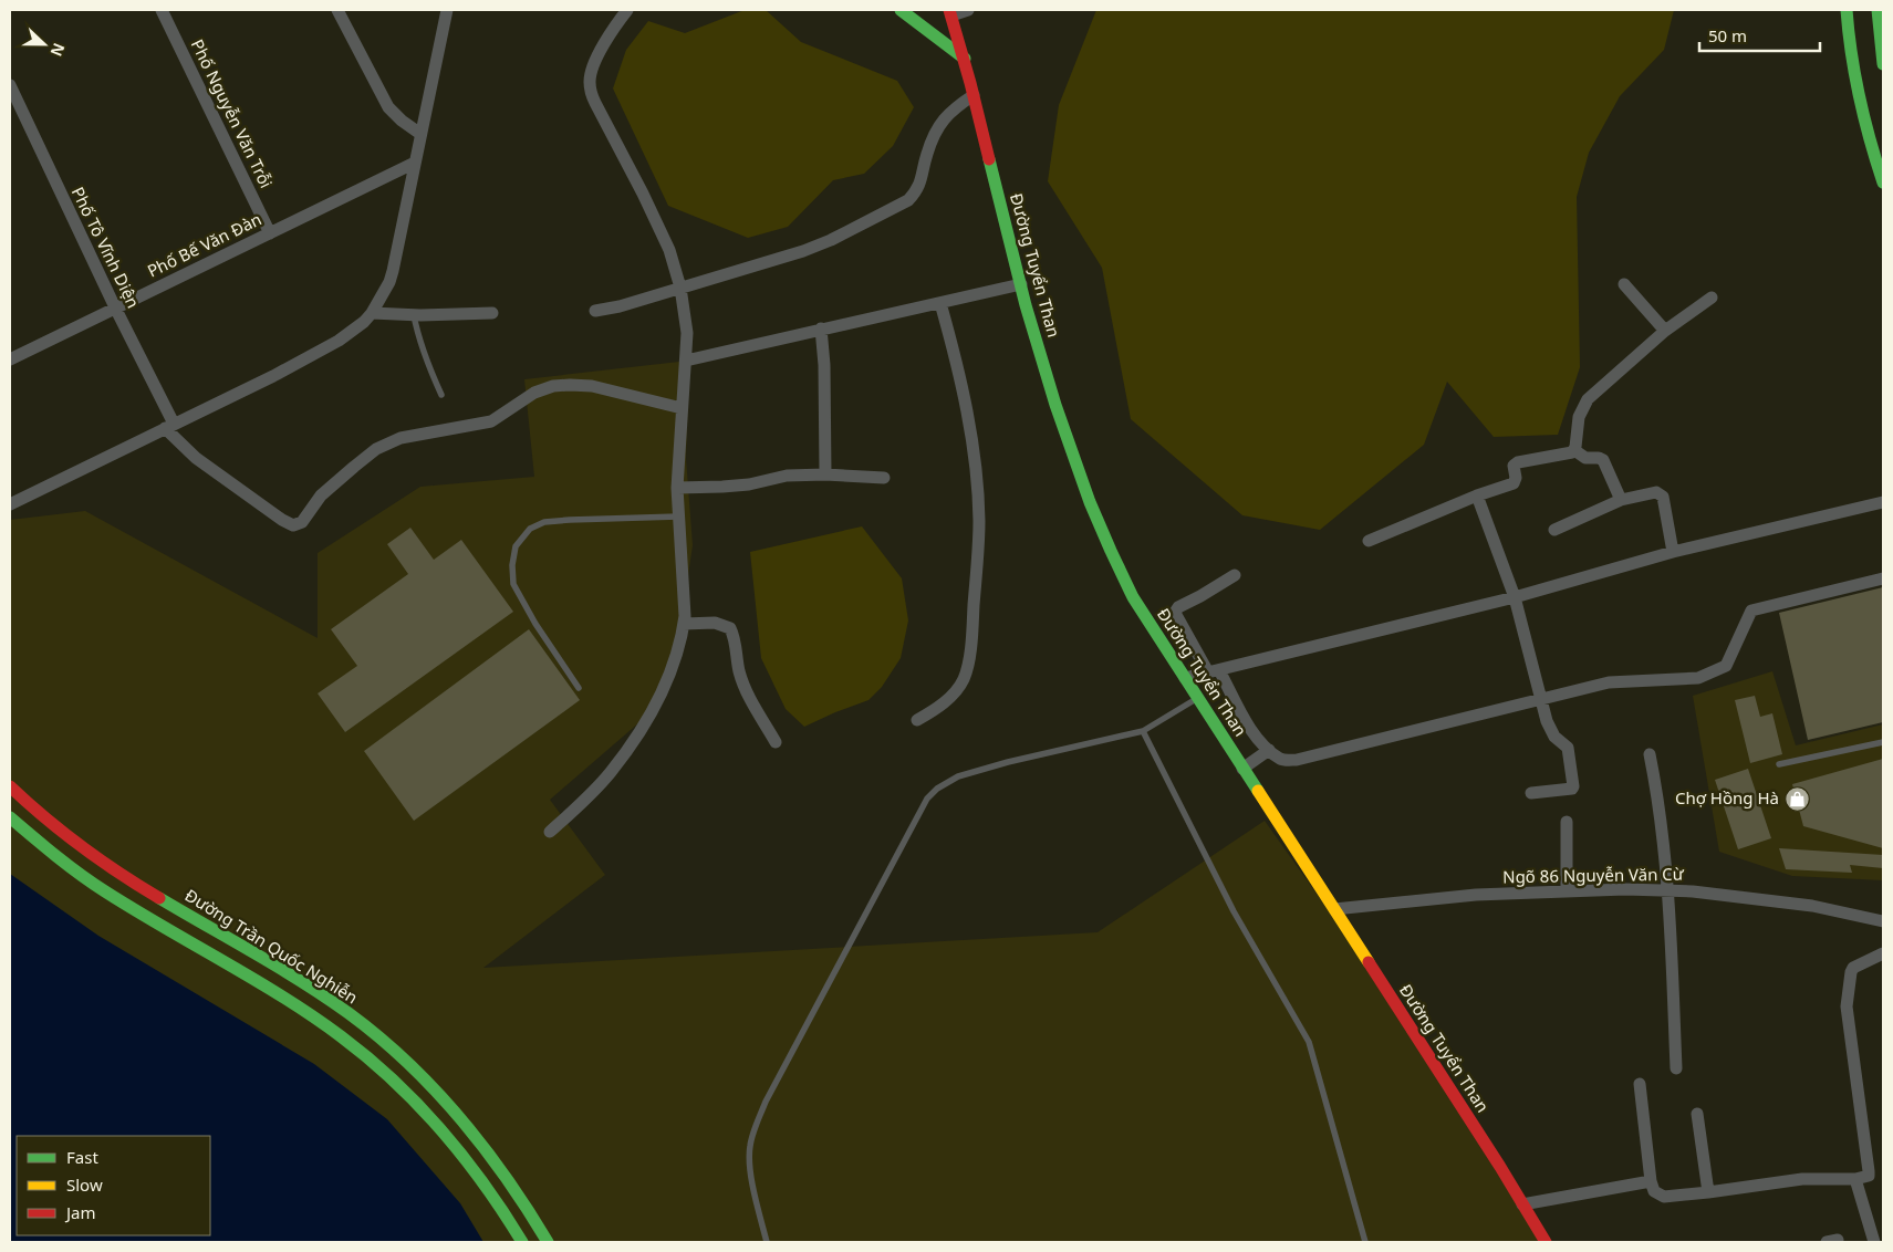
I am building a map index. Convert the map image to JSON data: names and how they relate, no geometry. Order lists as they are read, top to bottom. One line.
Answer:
{"streets":{"main road":["Đường Tuyển Than","Đường Trần Quốc Nghiễn"],"street":["Phố Nguyễn Văn Trỗi","Phố Bế Văn Đàn","Phố Tô Vĩnh Diện","Ngõ 86 Nguyễn Văn Cừ"]},"crossings":[["Phố Nguyễn Văn Trỗi","Phố Bế Văn Đàn"],["Phố Bế Văn Đàn","Phố Tô Vĩnh Diện"],["Đường Tuyển Than","Ngõ 86 Nguyễn Văn Cừ"]],"places":{"shop":["Chợ Hồng Hà"]},"legend":["Fast","Slow","Jam"],"scale_bar":"50 m","north":"right"}
